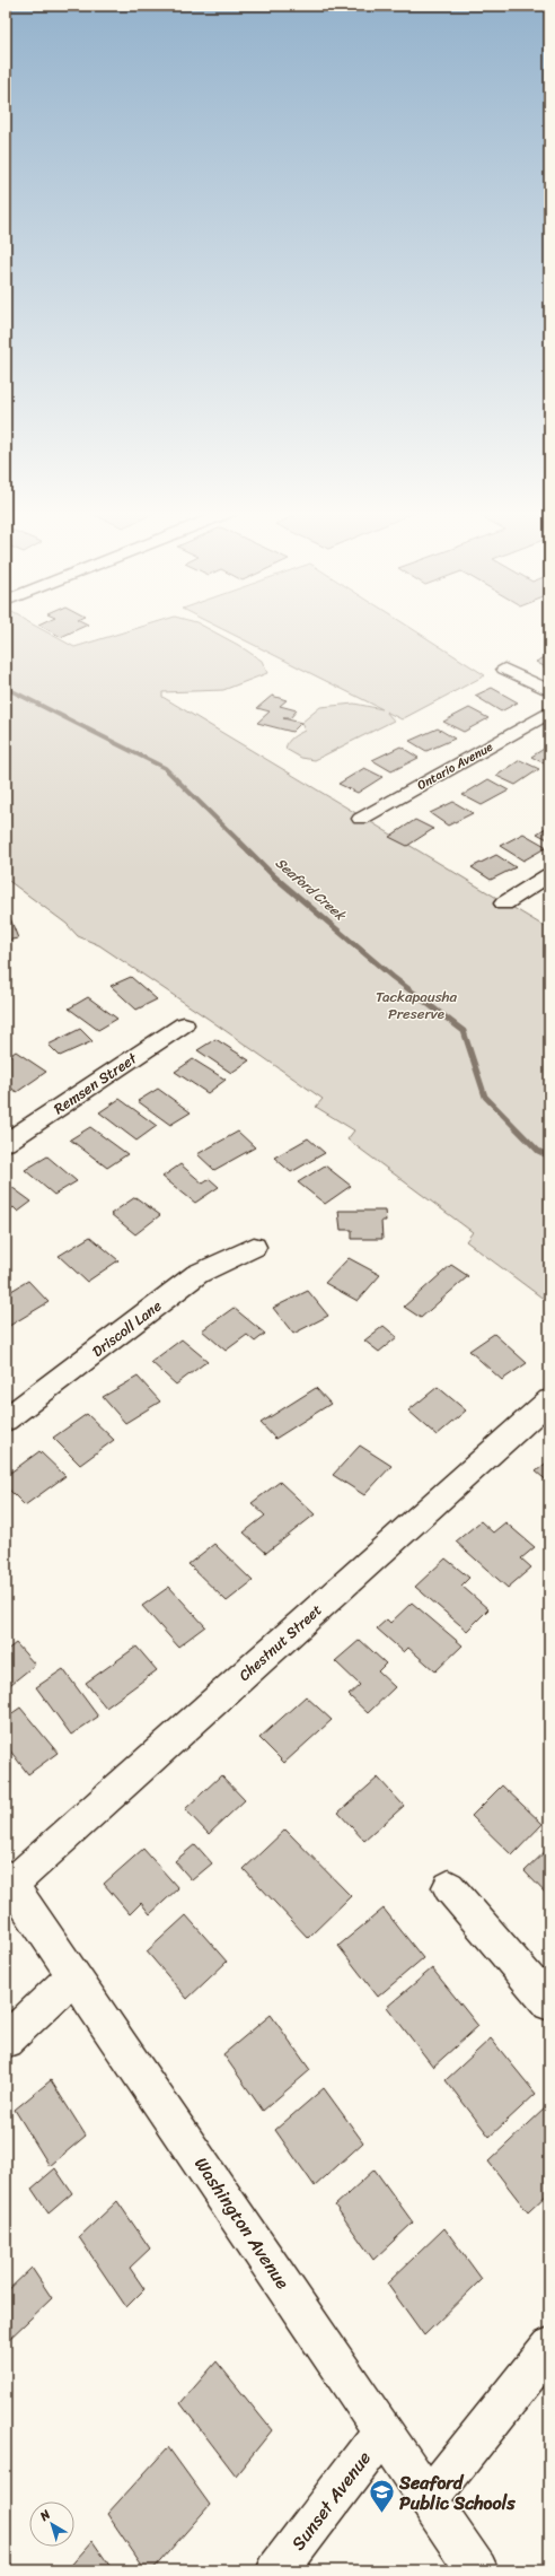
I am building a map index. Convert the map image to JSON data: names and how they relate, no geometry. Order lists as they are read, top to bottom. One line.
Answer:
{"streets":{"street":["Ontario Avenue","Remsen Street","Driscoll Lane","Chestnut Street","Washington Avenue","Sunset Avenue"]},"crossings":[["Chestnut Street","Washington Avenue"],["Washington Avenue","Sunset Avenue"]],"water":["Seaford Creek"],"parks":["Tackapausha Preserve"],"places":{"school or university":["Seaford Public Schools"]},"north":"top left"}
